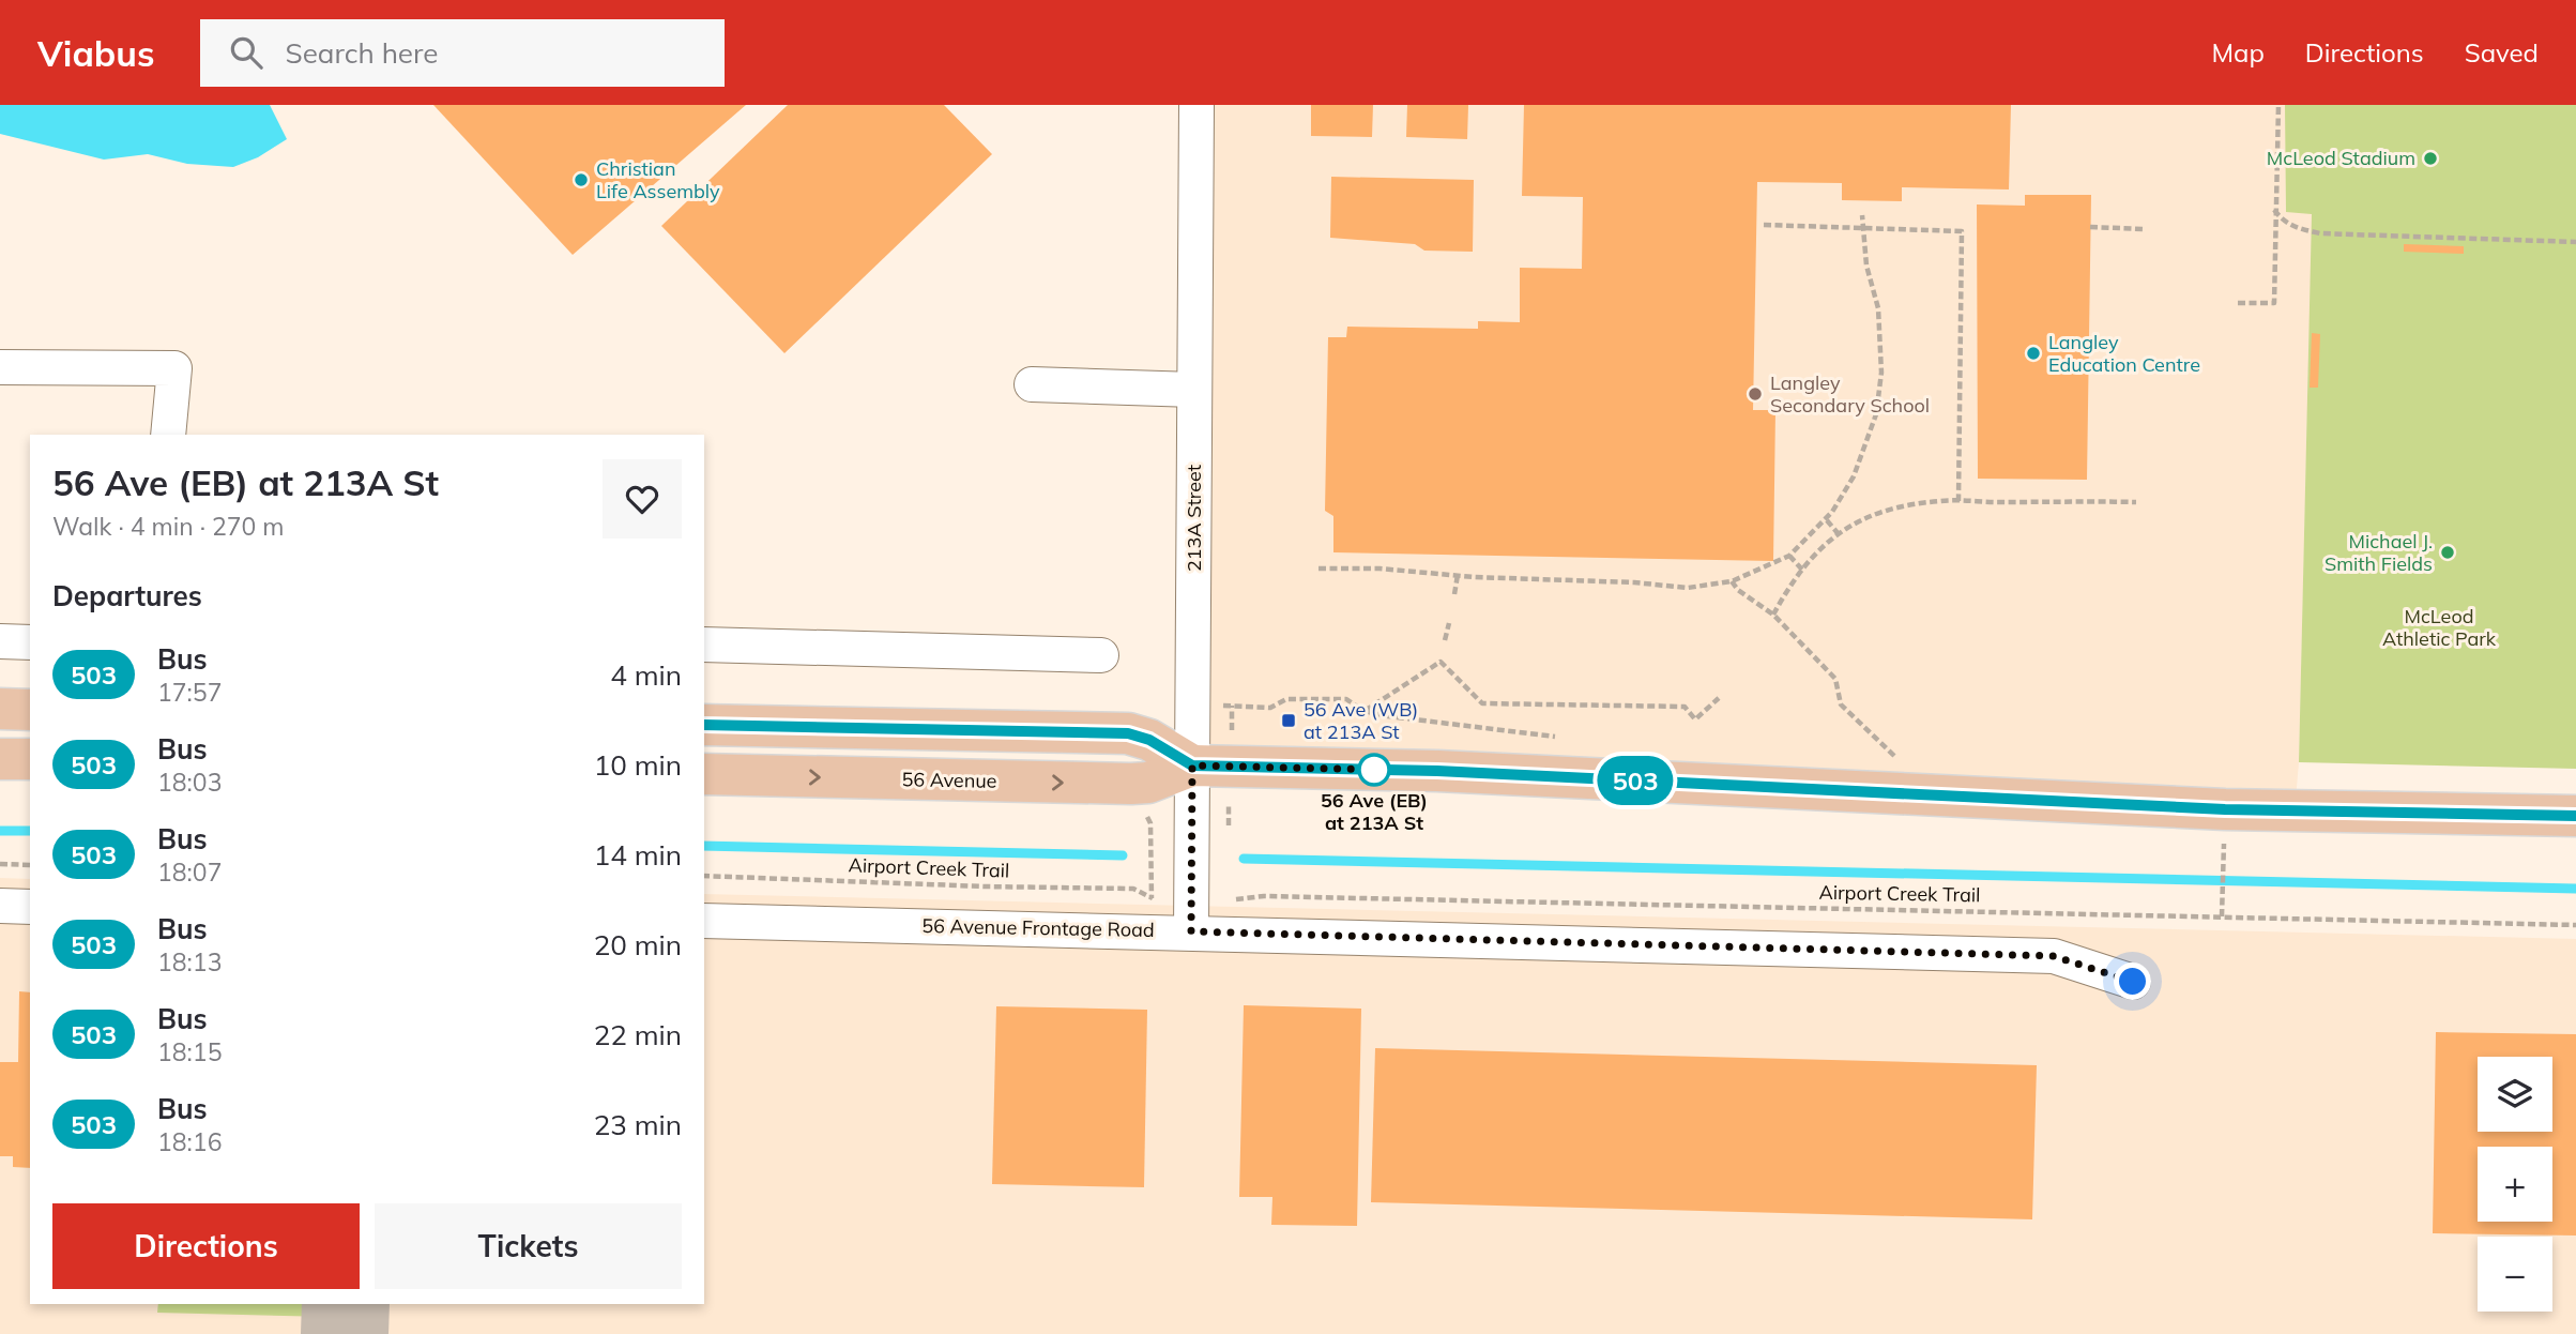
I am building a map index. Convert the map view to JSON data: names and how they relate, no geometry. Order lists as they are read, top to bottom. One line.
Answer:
{"streets":{"main road":["56 Avenue"],"street":["213A Street","56 Avenue Frontage Road"],"path":["Airport Creek Trail"]},"crossings":[["213A Street","56 Avenue"],["213A Street","56 Avenue Frontage Road"]],"parks":["McLeod Athletic Park"],"places":{"other":["McLeod Stadium","Christian Life Assembly","Langley Education Centre","Langley Secondary School","Michael J. Smith Fields","56 Ave (EB) at 213A St"],"transit":["56 Ave (WB) at 213A St"]},"lines":["bus line 503"],"page":{"header":"Viabus","search":"Search here","nav":["Map","Directions","Saved"],"on_map":"503","heading":[["56 Ave (EB) at 213A St","Walk · 4 min · 270 m"],"Departures"],"list":[{"mark":"503","name":"Bus","note":"17:57","value":"4 min"},{"mark":"503","name":"Bus","note":"18:03","value":"10 min"},{"mark":"503","name":"Bus","note":"18:07","value":"14 min"},{"mark":"503","name":"Bus","note":"18:13","value":"20 min"},{"mark":"503","name":"Bus","note":"18:15","value":"22 min"},{"mark":"503","name":"Bus","note":"18:16","value":"23 min"}],"map_buttons":["+","−"],"buttons":["Directions","Tickets"]}}
